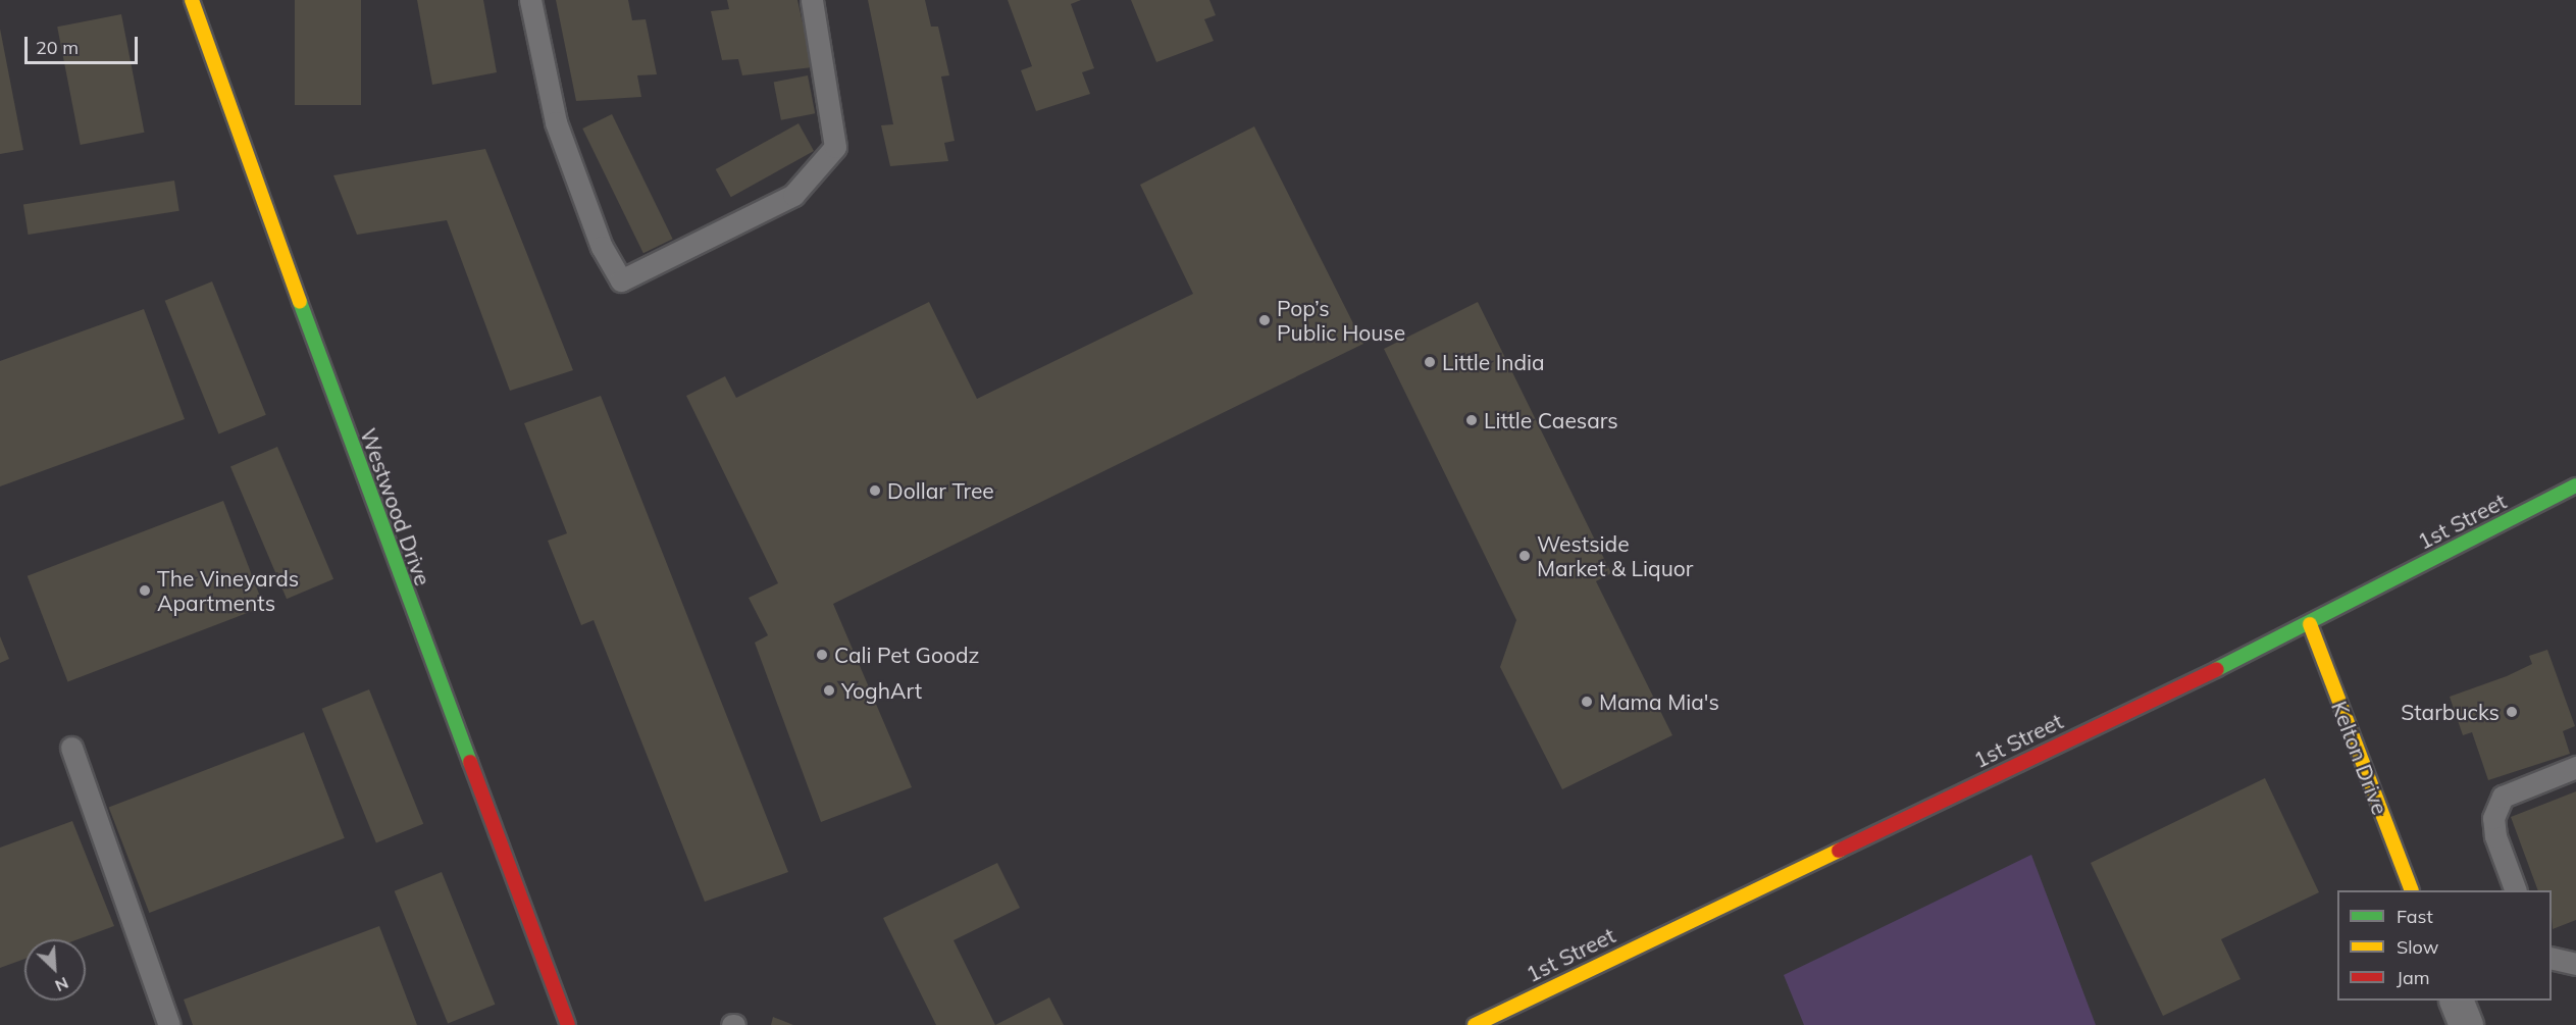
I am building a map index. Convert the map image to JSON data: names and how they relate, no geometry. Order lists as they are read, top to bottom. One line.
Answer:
{"streets":{"street":["Westwood Drive","1st Street","Kelton Drive"]},"crossings":[["1st Street","Kelton Drive"]],"places":["Pop’s Public House","Little India","Little Caesars","Dollar Tree","Westside Market & Liquor","The Vineyards Apartments","Cali Pet Goodz","YoghArt","Mama Mia's","Starbucks"],"legend":["Fast","Slow","Jam"],"scale_bar":"20 m","north":"bottom right"}
